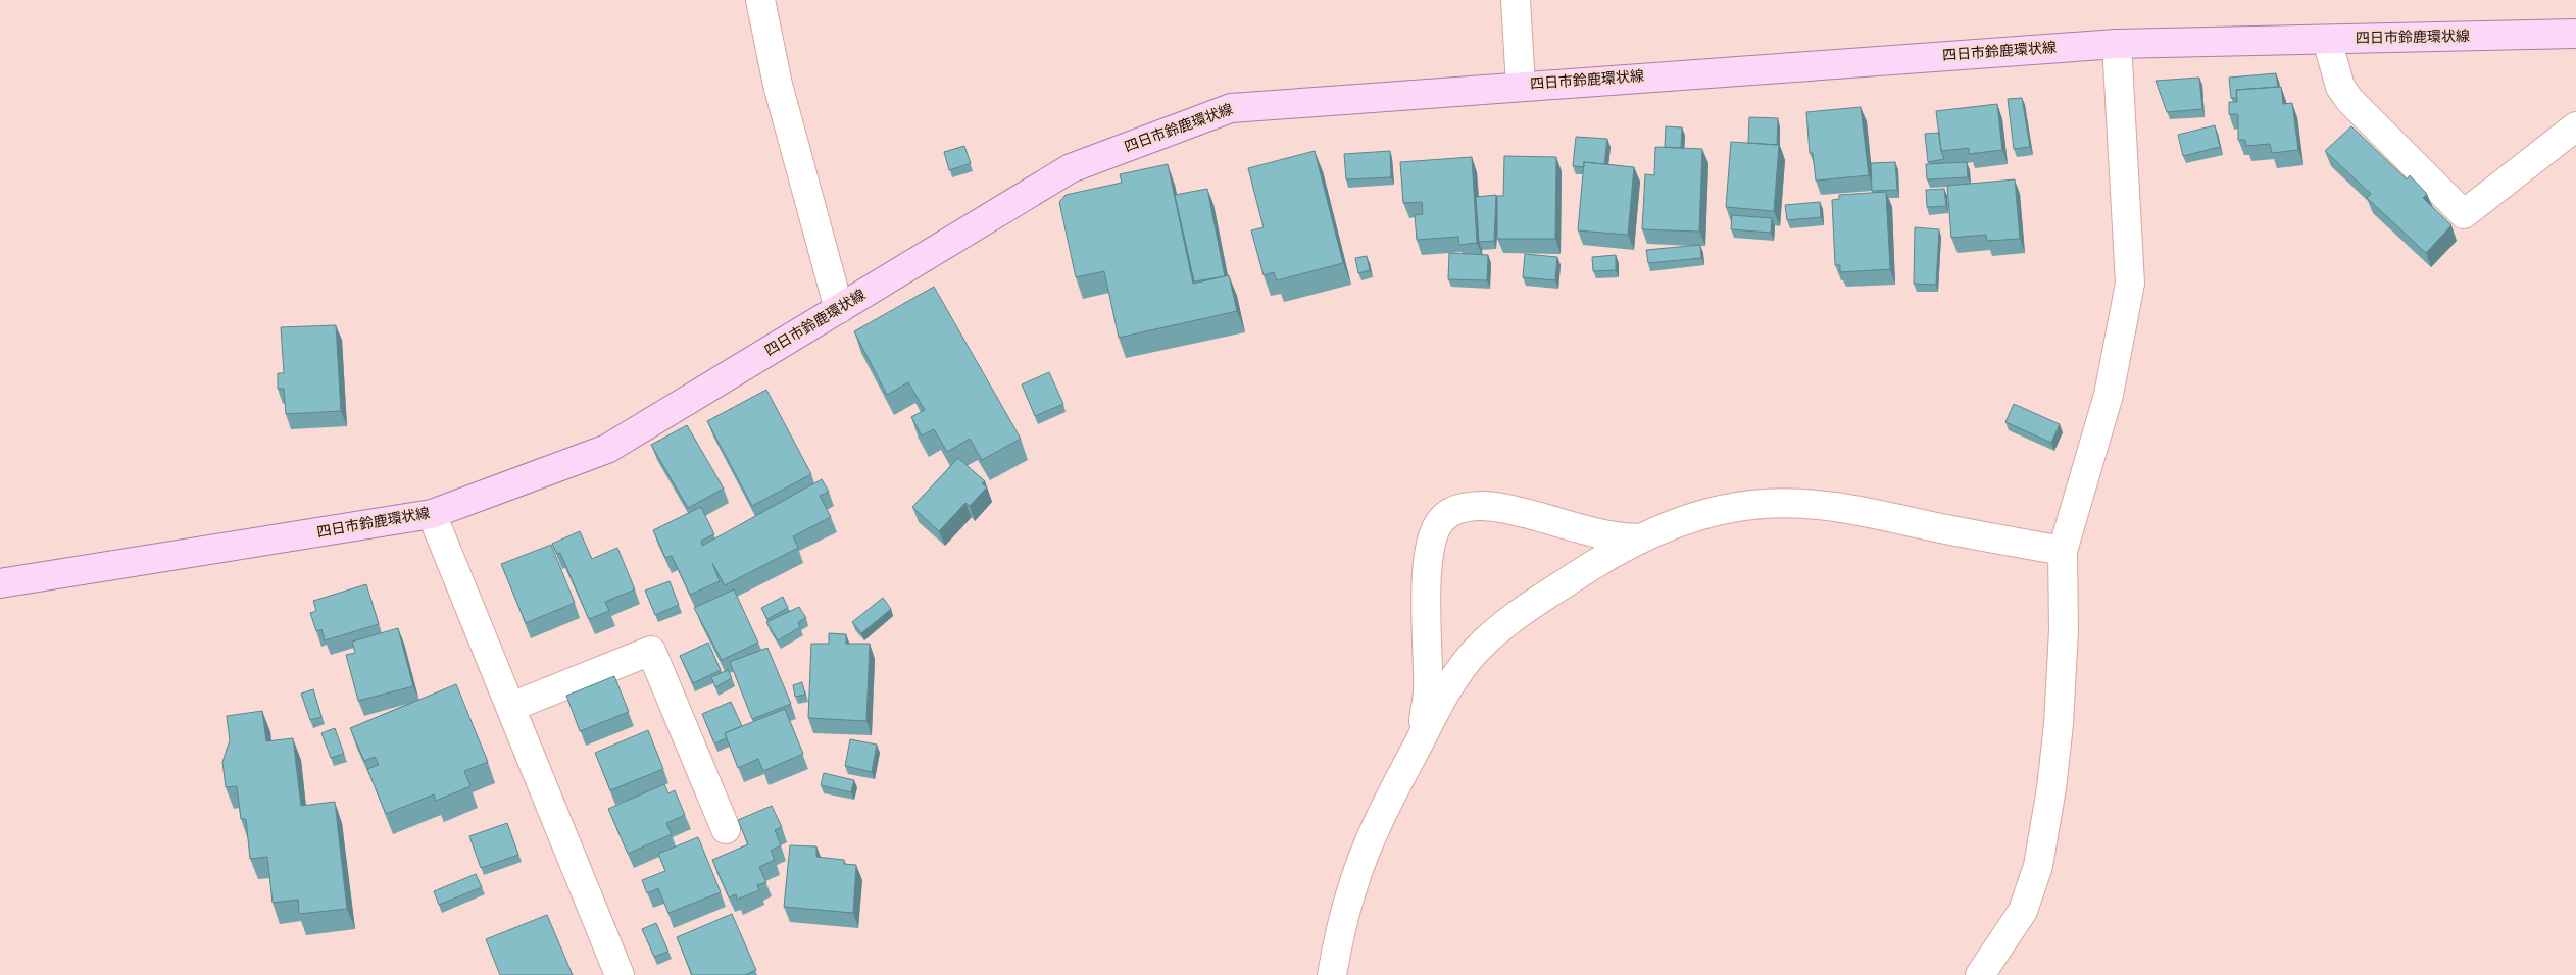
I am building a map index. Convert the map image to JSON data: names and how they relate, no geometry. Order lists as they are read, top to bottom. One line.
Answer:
{"streets":{"main road":["四日市鈴鹿環状線"]}}
